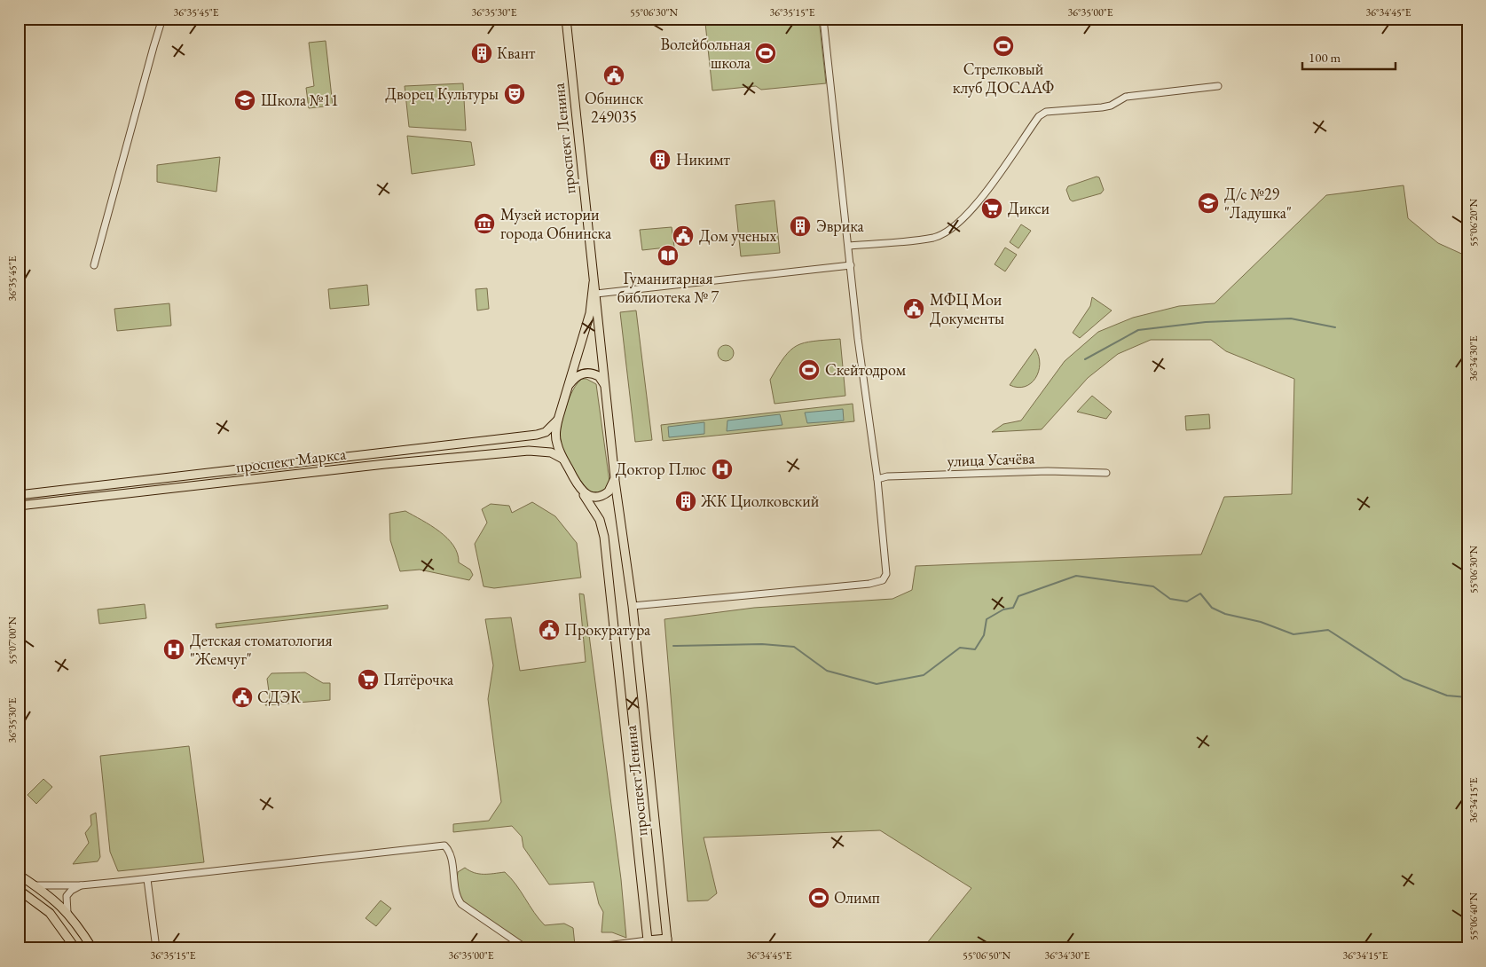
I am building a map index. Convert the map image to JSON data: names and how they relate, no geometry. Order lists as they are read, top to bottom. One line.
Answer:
{"streets":{"main road":["проспект Ленина","проспект Маркса"],"street":["улица Усачёва"]},"crossings":[["проспект Ленина","проспект Маркса"]],"places":{"sports":["Стрелковый клуб ДОСААФ","Волейбольная школа","Скейтодром","Олимп"],"building":["Квант","Никимт","Эврика","ЖК Циолковский"],"public building":["Обнинск 249035","Дом ученых","МФЦ Мои Документы","Прокуратура","СДЭК"],"theatre":["Дворец Культуры"],"school or university":["Школа №11","Д/с №29 \"Ладушка\""],"supermarket":["Дикси","Пятёрочка"],"museum":["Музей истории города Обнинска"],"library":["Гуманитарная библиотека № 7"],"hospital":["Доктор Плюс","Детская стоматология \"Жемчуг\""]},"scale_bar":"100 m","coordinates":["36°35'45\"E","36°35'30\"E","55°06'30\"N","36°35'15\"E","36°35'00\"E","36°34'45\"E","55°06'20\"N","36°34'30\"E","55°07'00\"N","36°34'15\"E","55°06'40\"N","55°06'50\"N"]}
